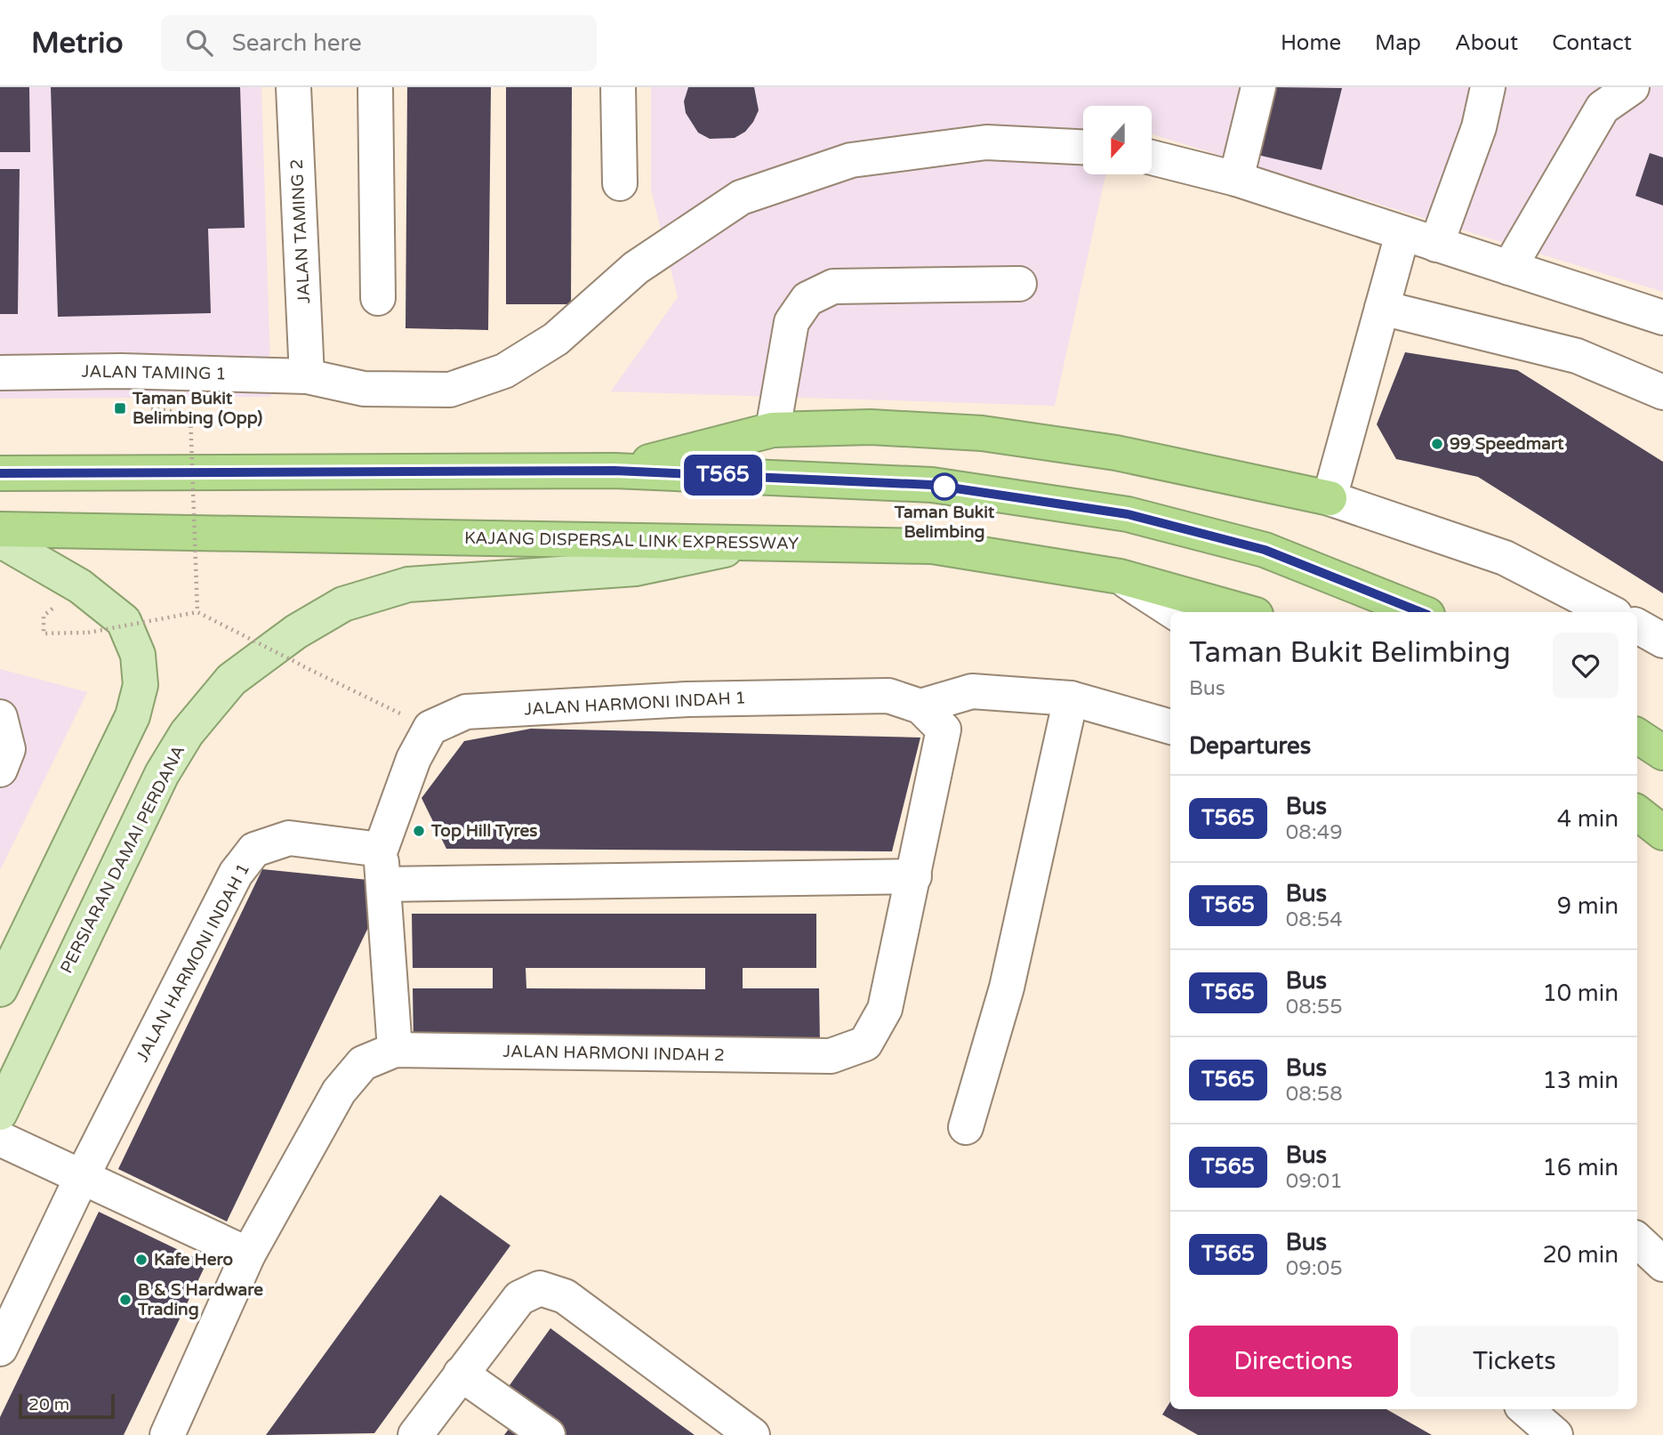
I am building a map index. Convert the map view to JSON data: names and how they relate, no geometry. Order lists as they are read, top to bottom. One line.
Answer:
{"streets":{"highway":["KAJANG DISPERSAL LINK EXPRESSWAY"],"main road":["PERSIARAN DAMAI PERDANA"],"street":["JALAN TAMING 2","JALAN TAMING 1","JALAN HARMONI INDAH 1","JALAN HARMONI INDAH 2"]},"crossings":[["JALAN TAMING 2","JALAN TAMING 1"],["KAJANG DISPERSAL LINK EXPRESSWAY","PERSIARAN DAMAI PERDANA"]],"places":{"transit":["Taman Bukit Belimbing (Opp)"],"other":["99 Speedmart","Taman Bukit Belimbing","Top Hill Tyres","Kafe Hero","B & S Hardware Trading"]},"lines":["bus line T565"],"scale_bar":"20 m","north":"bottom","page":{"header":"Metrio","search":"Search here","nav":["Home","Map","About","Contact"],"on_map":"T565","heading":[["Taman Bukit Belimbing","Bus"],"Departures"],"list":[{"mark":"T565","name":"Bus","note":"08:49","value":"4 min"},{"mark":"T565","name":"Bus","note":"08:54","value":"9 min"},{"mark":"T565","name":"Bus","note":"08:55","value":"10 min"},{"mark":"T565","name":"Bus","note":"08:58","value":"13 min"},{"mark":"T565","name":"Bus","note":"09:01","value":"16 min"},{"mark":"T565","name":"Bus","note":"09:05","value":"20 min"}],"buttons":["Directions","Tickets"],"scale":"20 m"}}
